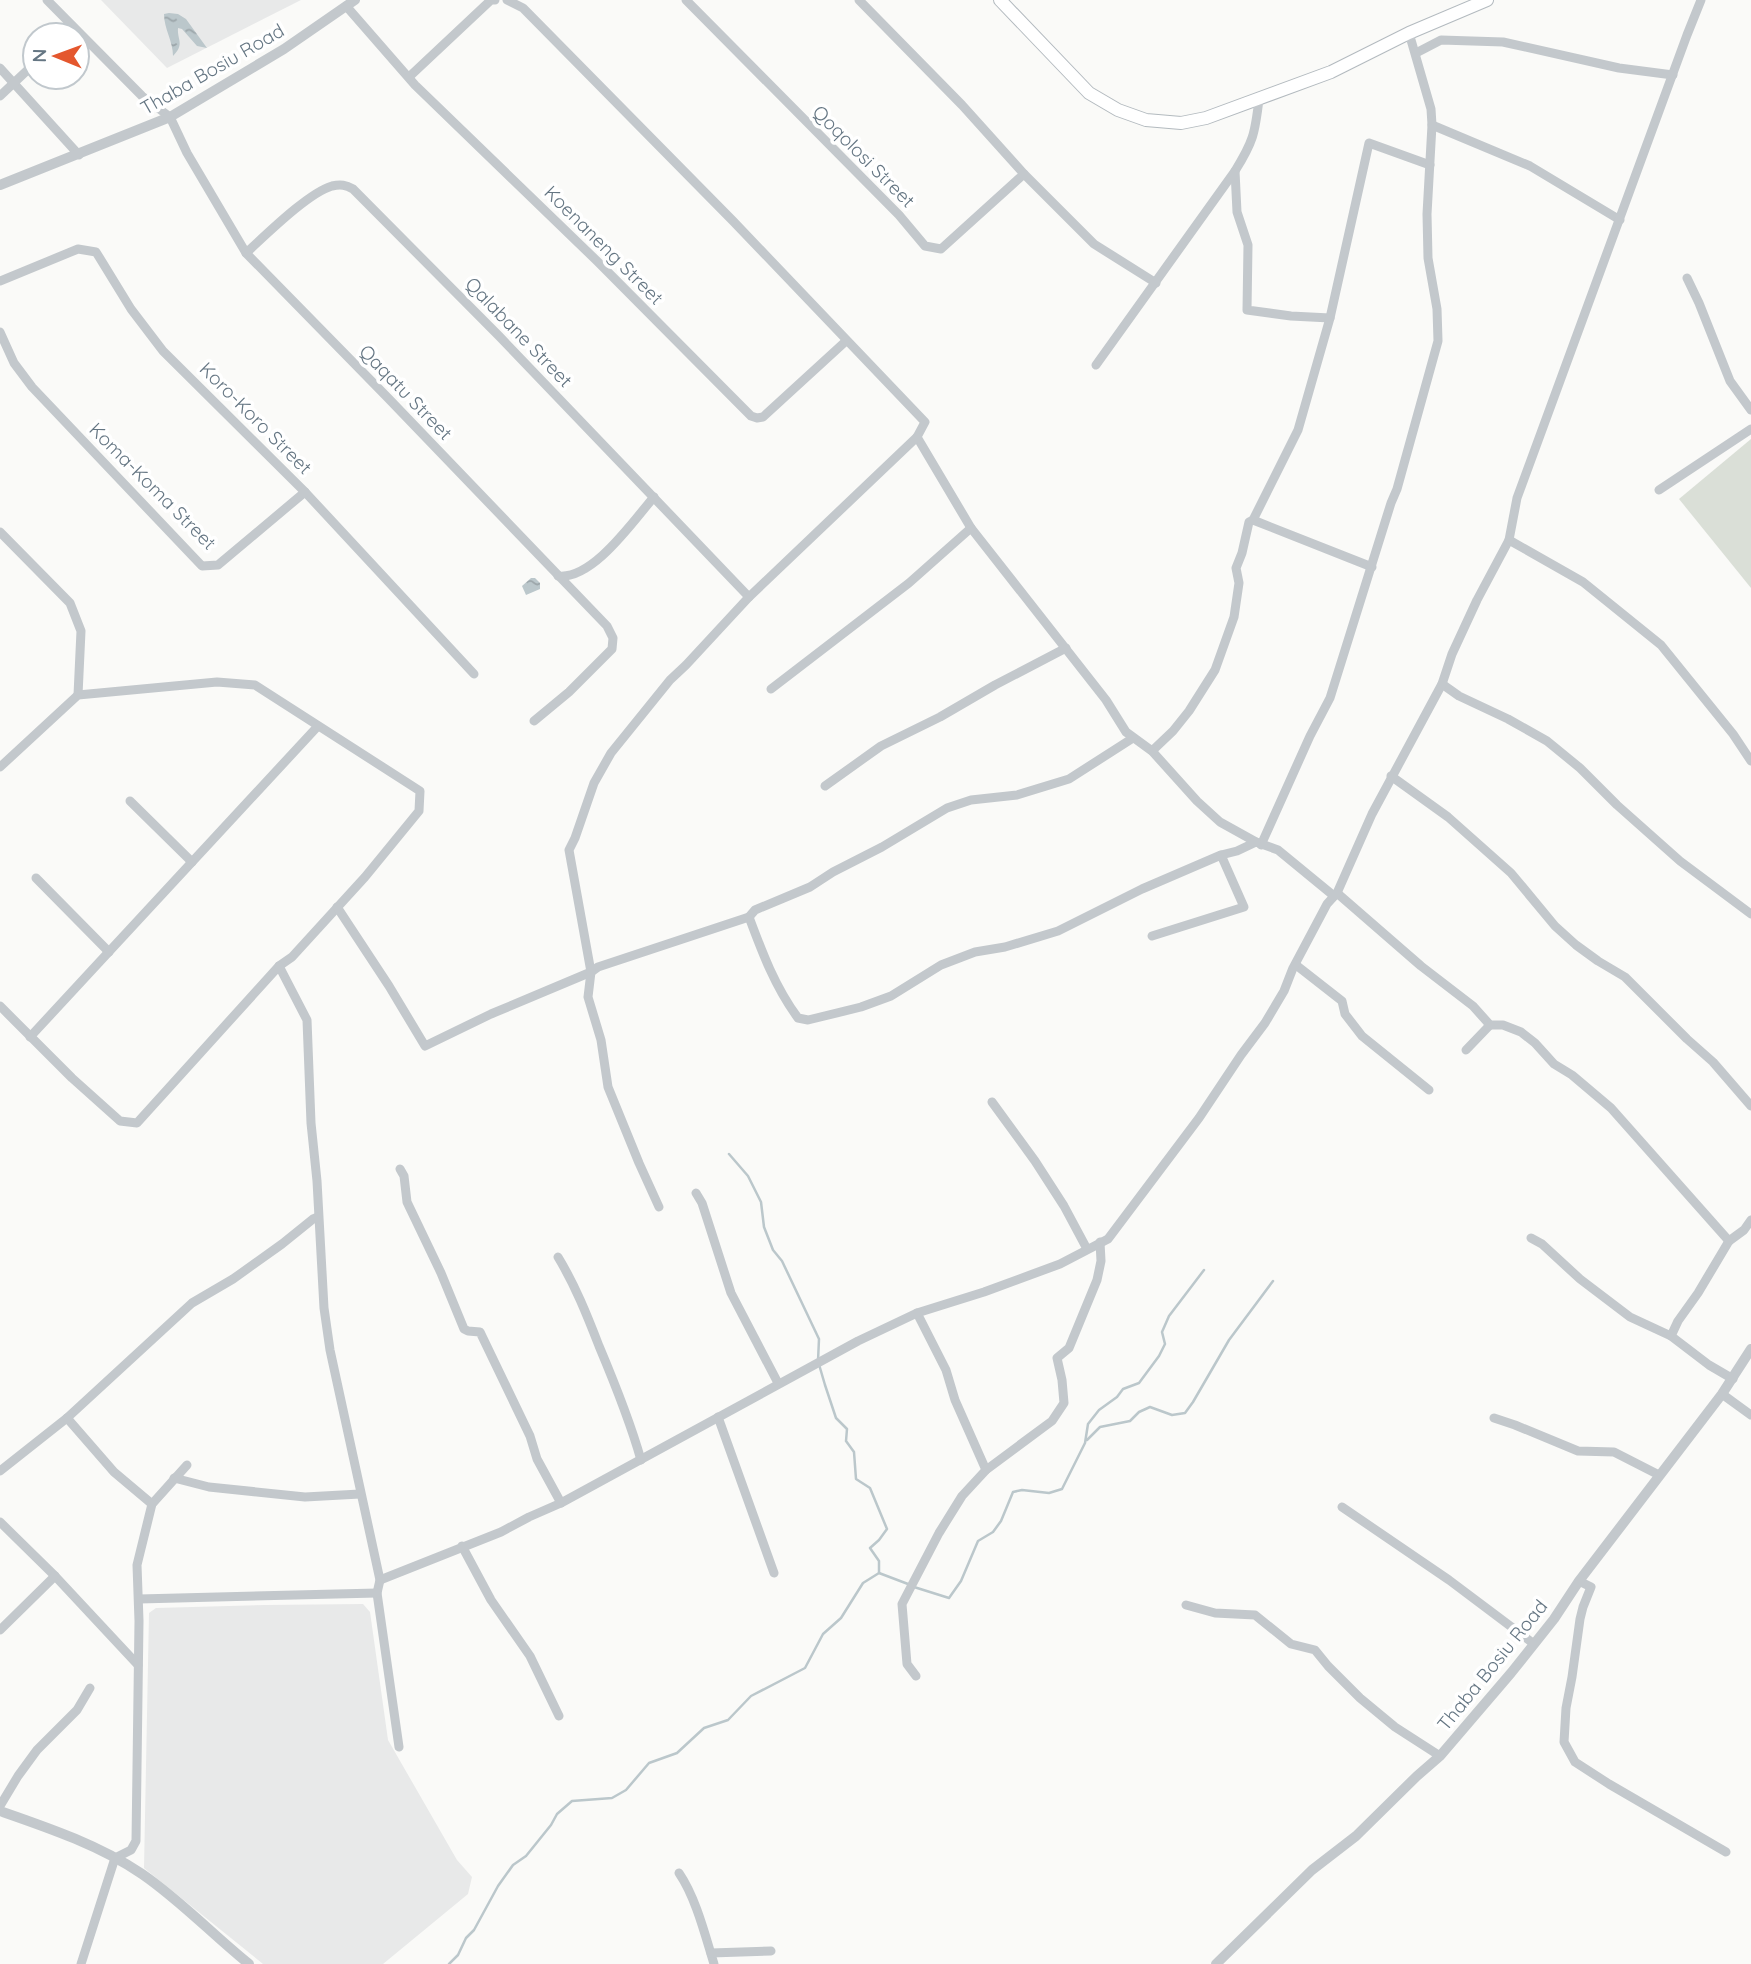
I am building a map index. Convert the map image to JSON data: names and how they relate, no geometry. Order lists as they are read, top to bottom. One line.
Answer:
{"streets":{"street":["Thaba Bosiu Road","Qoqolosi Street","Koenaneng Street","Qalabane Street","Qaqatu Street","Koro-Koro Street","Koma-Koma Street"]},"crossings":[["Thaba Bosiu Road","Koenaneng Street"],["Thaba Bosiu Road","Qaqatu Street"],["Qalabane Street","Qaqatu Street"],["Koro-Koro Street","Koma-Koma Street"]],"north":"left"}
